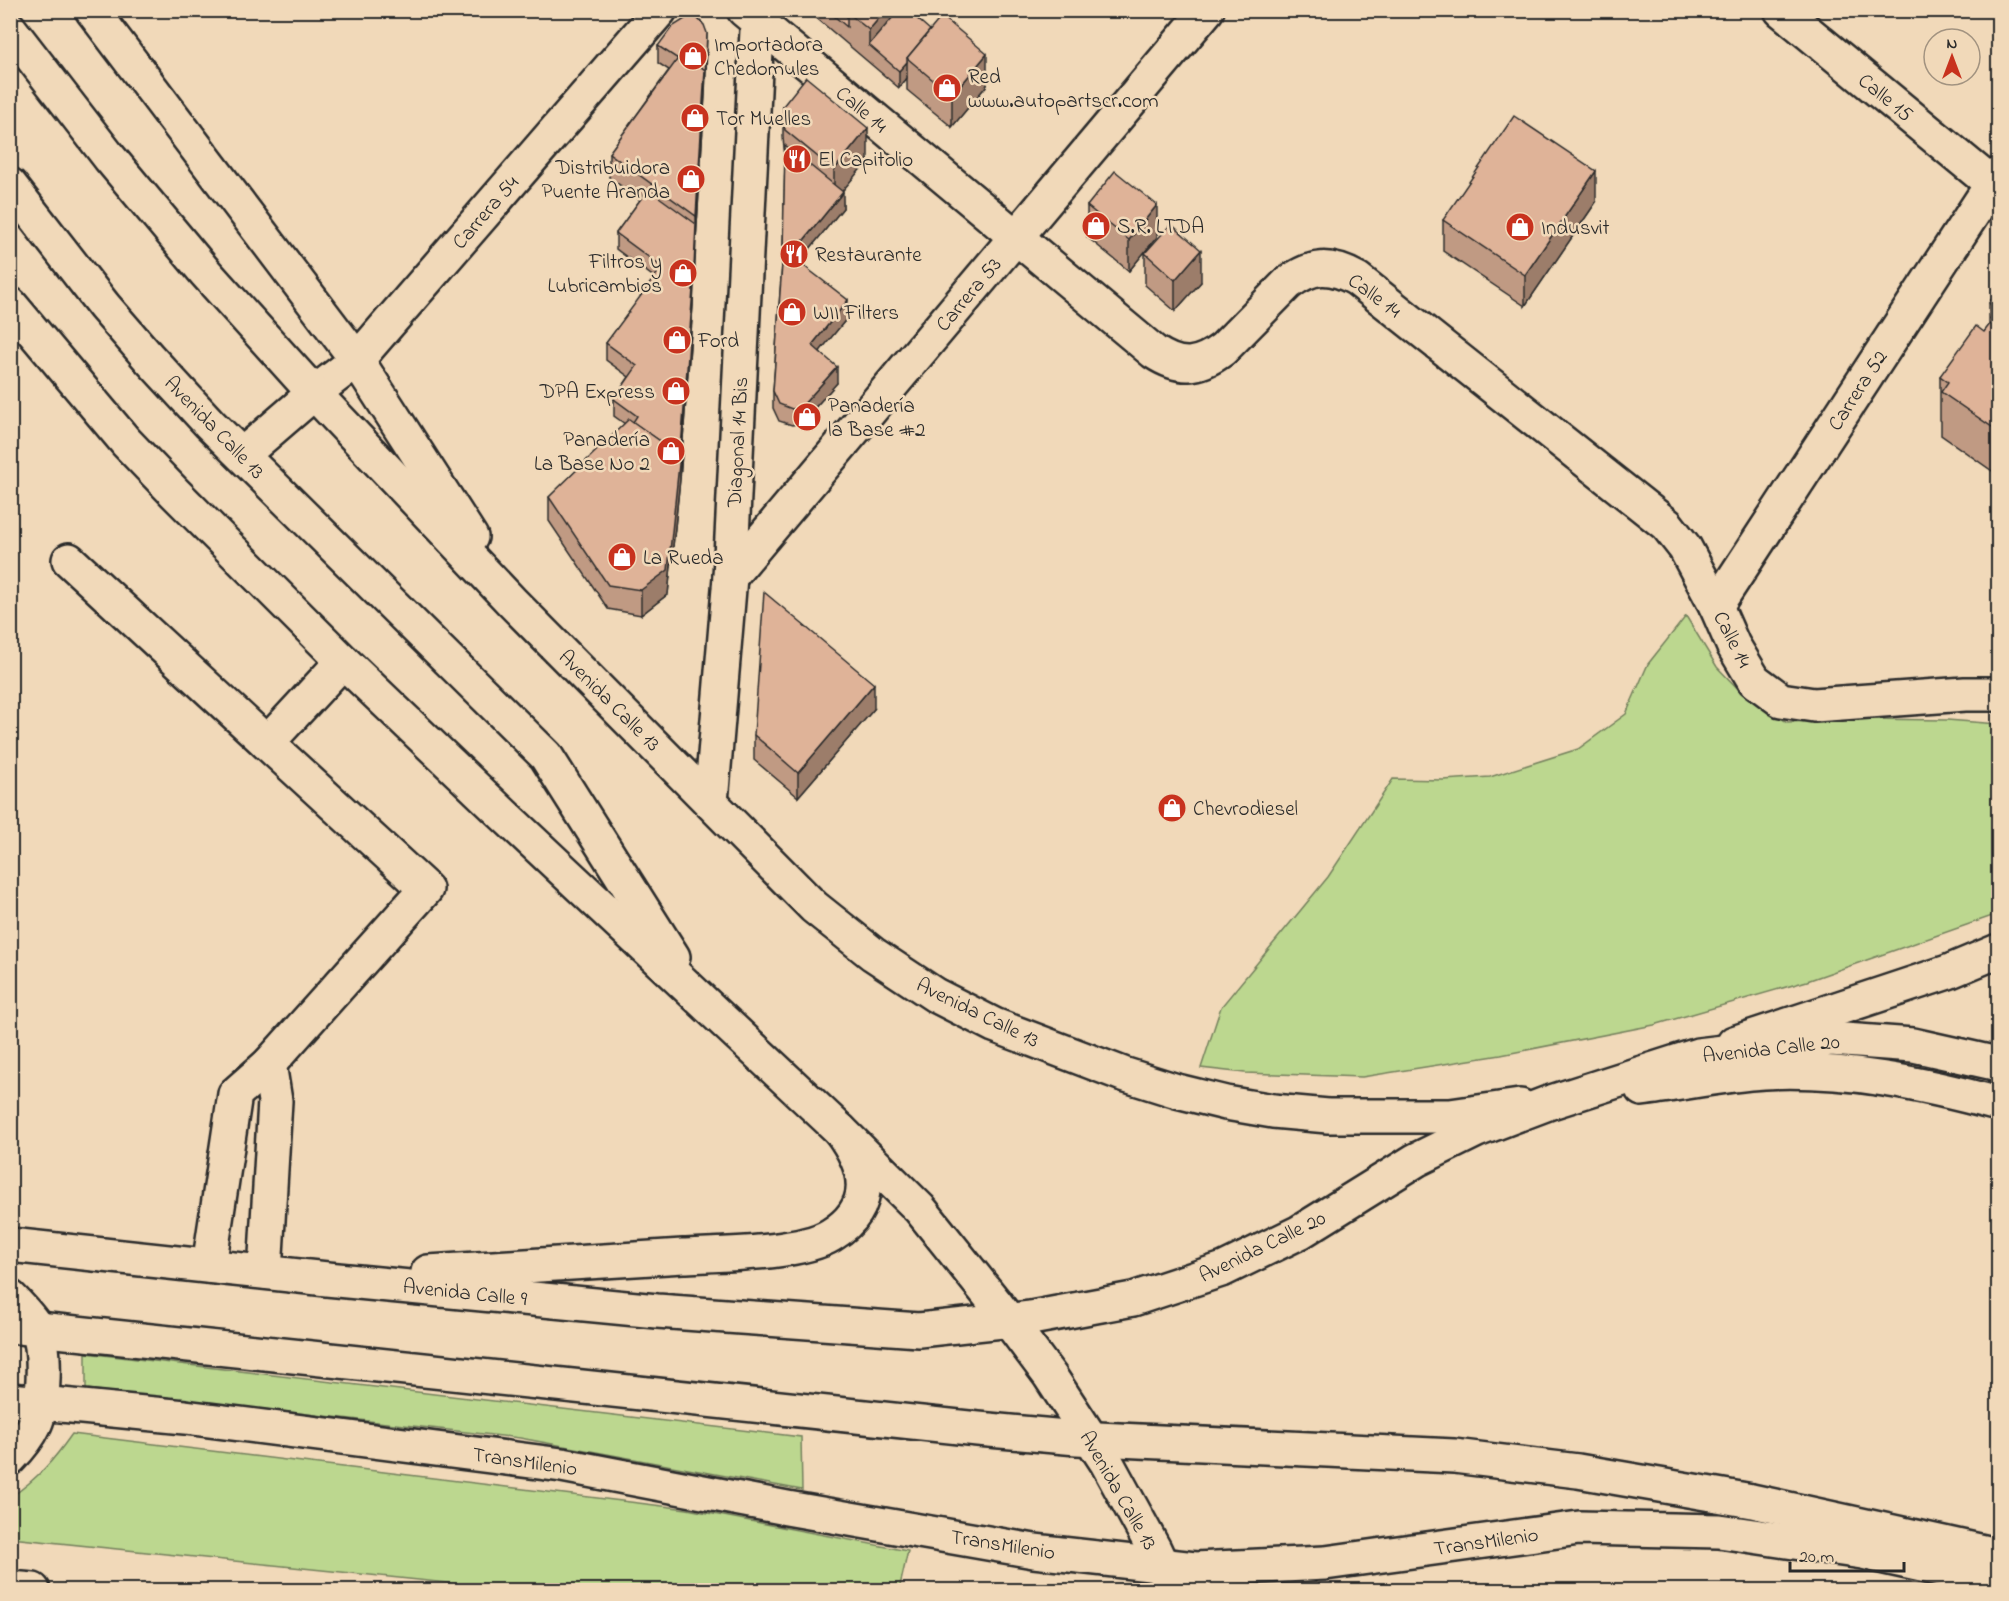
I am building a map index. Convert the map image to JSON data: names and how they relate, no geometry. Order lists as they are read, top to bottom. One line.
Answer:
{"streets":{"main road":["Calle 15","Calle 14","Carrera 54","Carrera 53","Carrera 52","Avenida Calle 13","Diagonal 14 Bis","Avenida Calle 20","Avenida Calle 9","TransMilenio"]},"crossings":[["Calle 15","Carrera 52"],["Calle 14","Carrera 53"],["Calle 14","Carrera 52"],["Calle 14","Diagonal 14 Bis"],["Carrera 54","Avenida Calle 13"],["Carrera 53","Diagonal 14 Bis"],["Avenida Calle 13","Diagonal 14 Bis"],["Avenida Calle 13","Avenida Calle 20"],["Avenida Calle 13","TransMilenio"],["Avenida Calle 20","Avenida Calle 9"]],"places":{"shop":["Importadora Chedomules","Red www.autopartscr.com","Tor Muelles","Distribuidora Puente Aranda","S.R. LTDA","Indusvit","Filtros y Lubricambios","WII Filters","Ford","DPA Express","Panadería la Base #2","Panadería La Base No 2","La Rueda","Chevrodiesel"],"restaurant":["El Capitolio","Restaurante"]},"scale_bar":"20 m","north":"top"}
